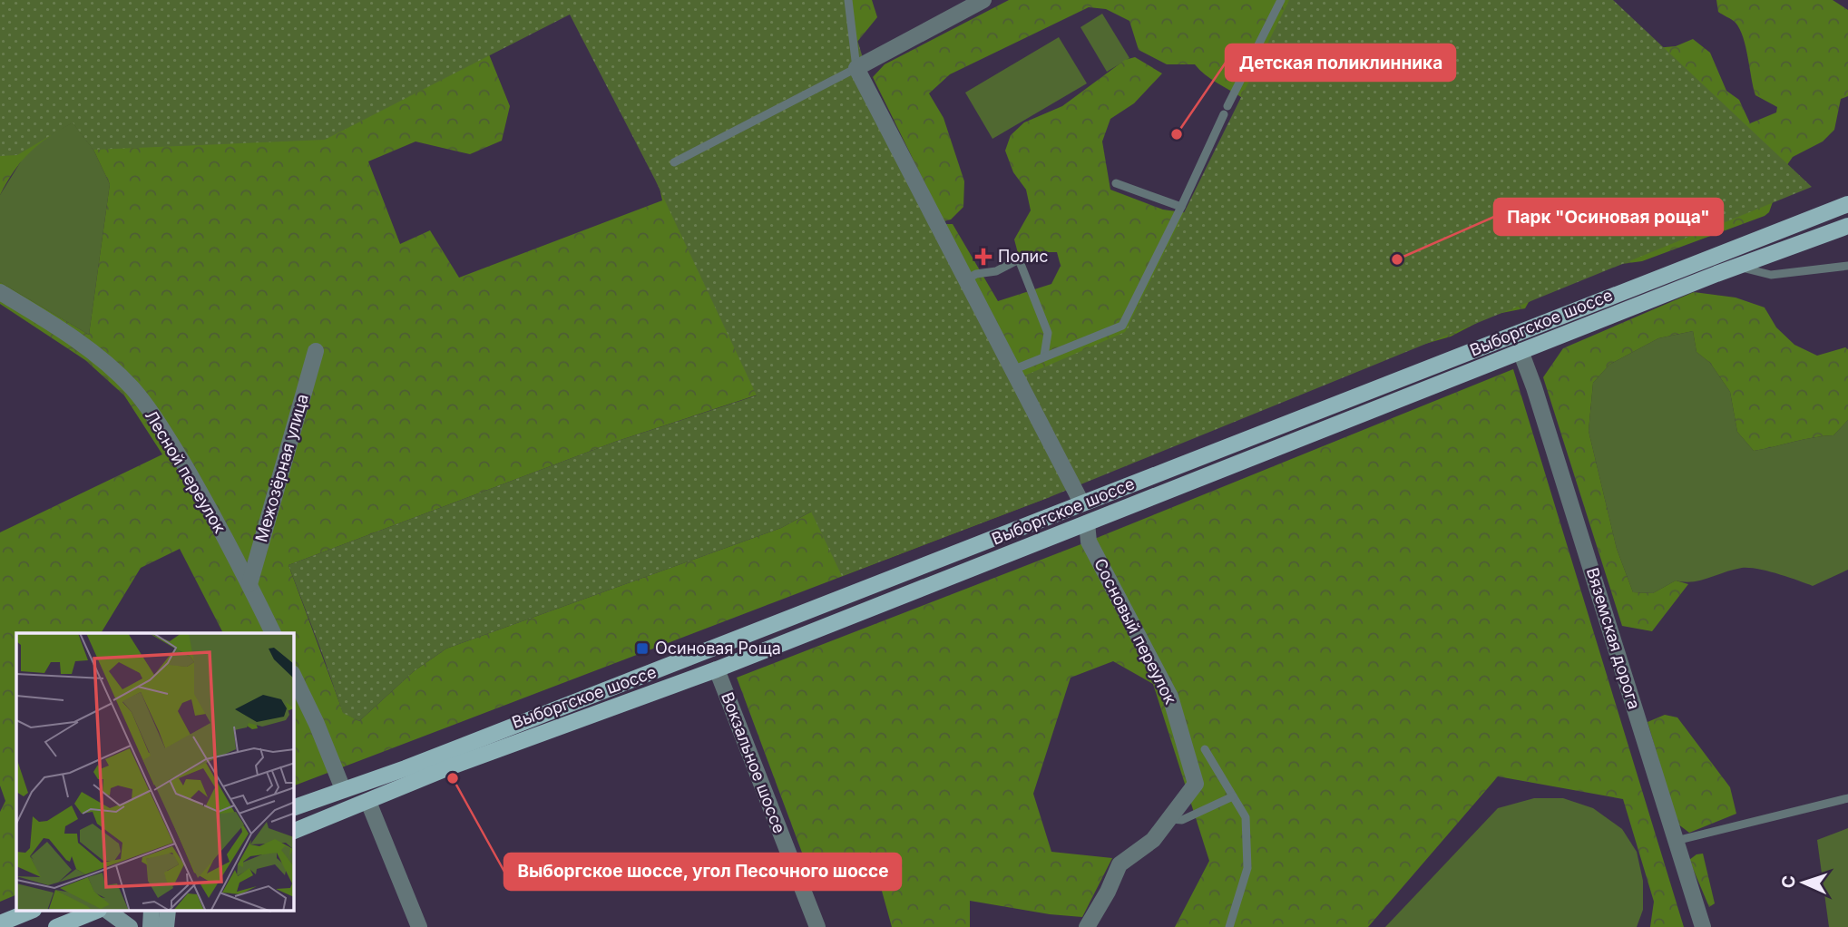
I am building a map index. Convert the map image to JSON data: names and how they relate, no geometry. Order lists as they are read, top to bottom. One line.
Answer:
{"streets":{"main road":["Выборгское шоссе"],"street":["Межозёрная улица","Лесной переулок","Сосновый переулок","Вяземская дорога","Вокзальное шоссе"]},"crossings":[["Выборгское шоссе","Сосновый переулок"],["Выборгское шоссе","Вяземская дорога"],["Выборгское шоссе","Вокзальное шоссе"],["Межозёрная улица","Лесной переулок"]],"places":{"other":["Детская поликлинника","Парк \"Осиновая роща\"","Выборгское шоссе, угол Песочного шоссе"],"health":["Полис"],"transit":["Осиновая Роща"]},"north":"left"}
